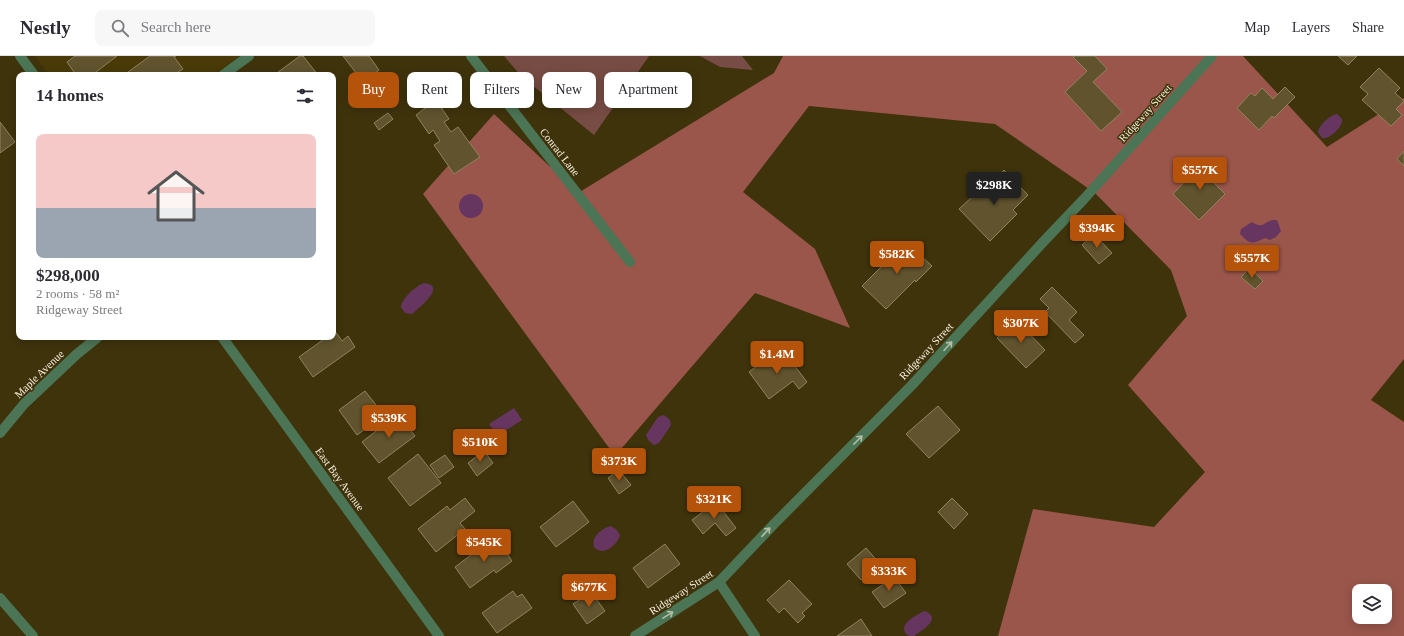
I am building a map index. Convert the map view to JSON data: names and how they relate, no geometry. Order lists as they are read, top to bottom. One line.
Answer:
{"streets":{"street":["Ridgeway Street","Conrad Lane","Maple Avenue","East Bay Avenue"]},"one_way":["Ridgeway Street"],"page":{"header":"Nestly","search":"Search here","nav":["Map","Layers","Share"],"chip":["Buy","Rent","Filters","New","Apartment"],"heading":"14 homes","list":[{"name":"$298,000","note":"2 rooms · 58 m² · Ridgeway Street"}],"price":["$557K","$298K","$394K","$582K","$557K","$307K","$1.4M","$539K","$510K","$373K","$321K","$545K","$333K","$677K"]}}
